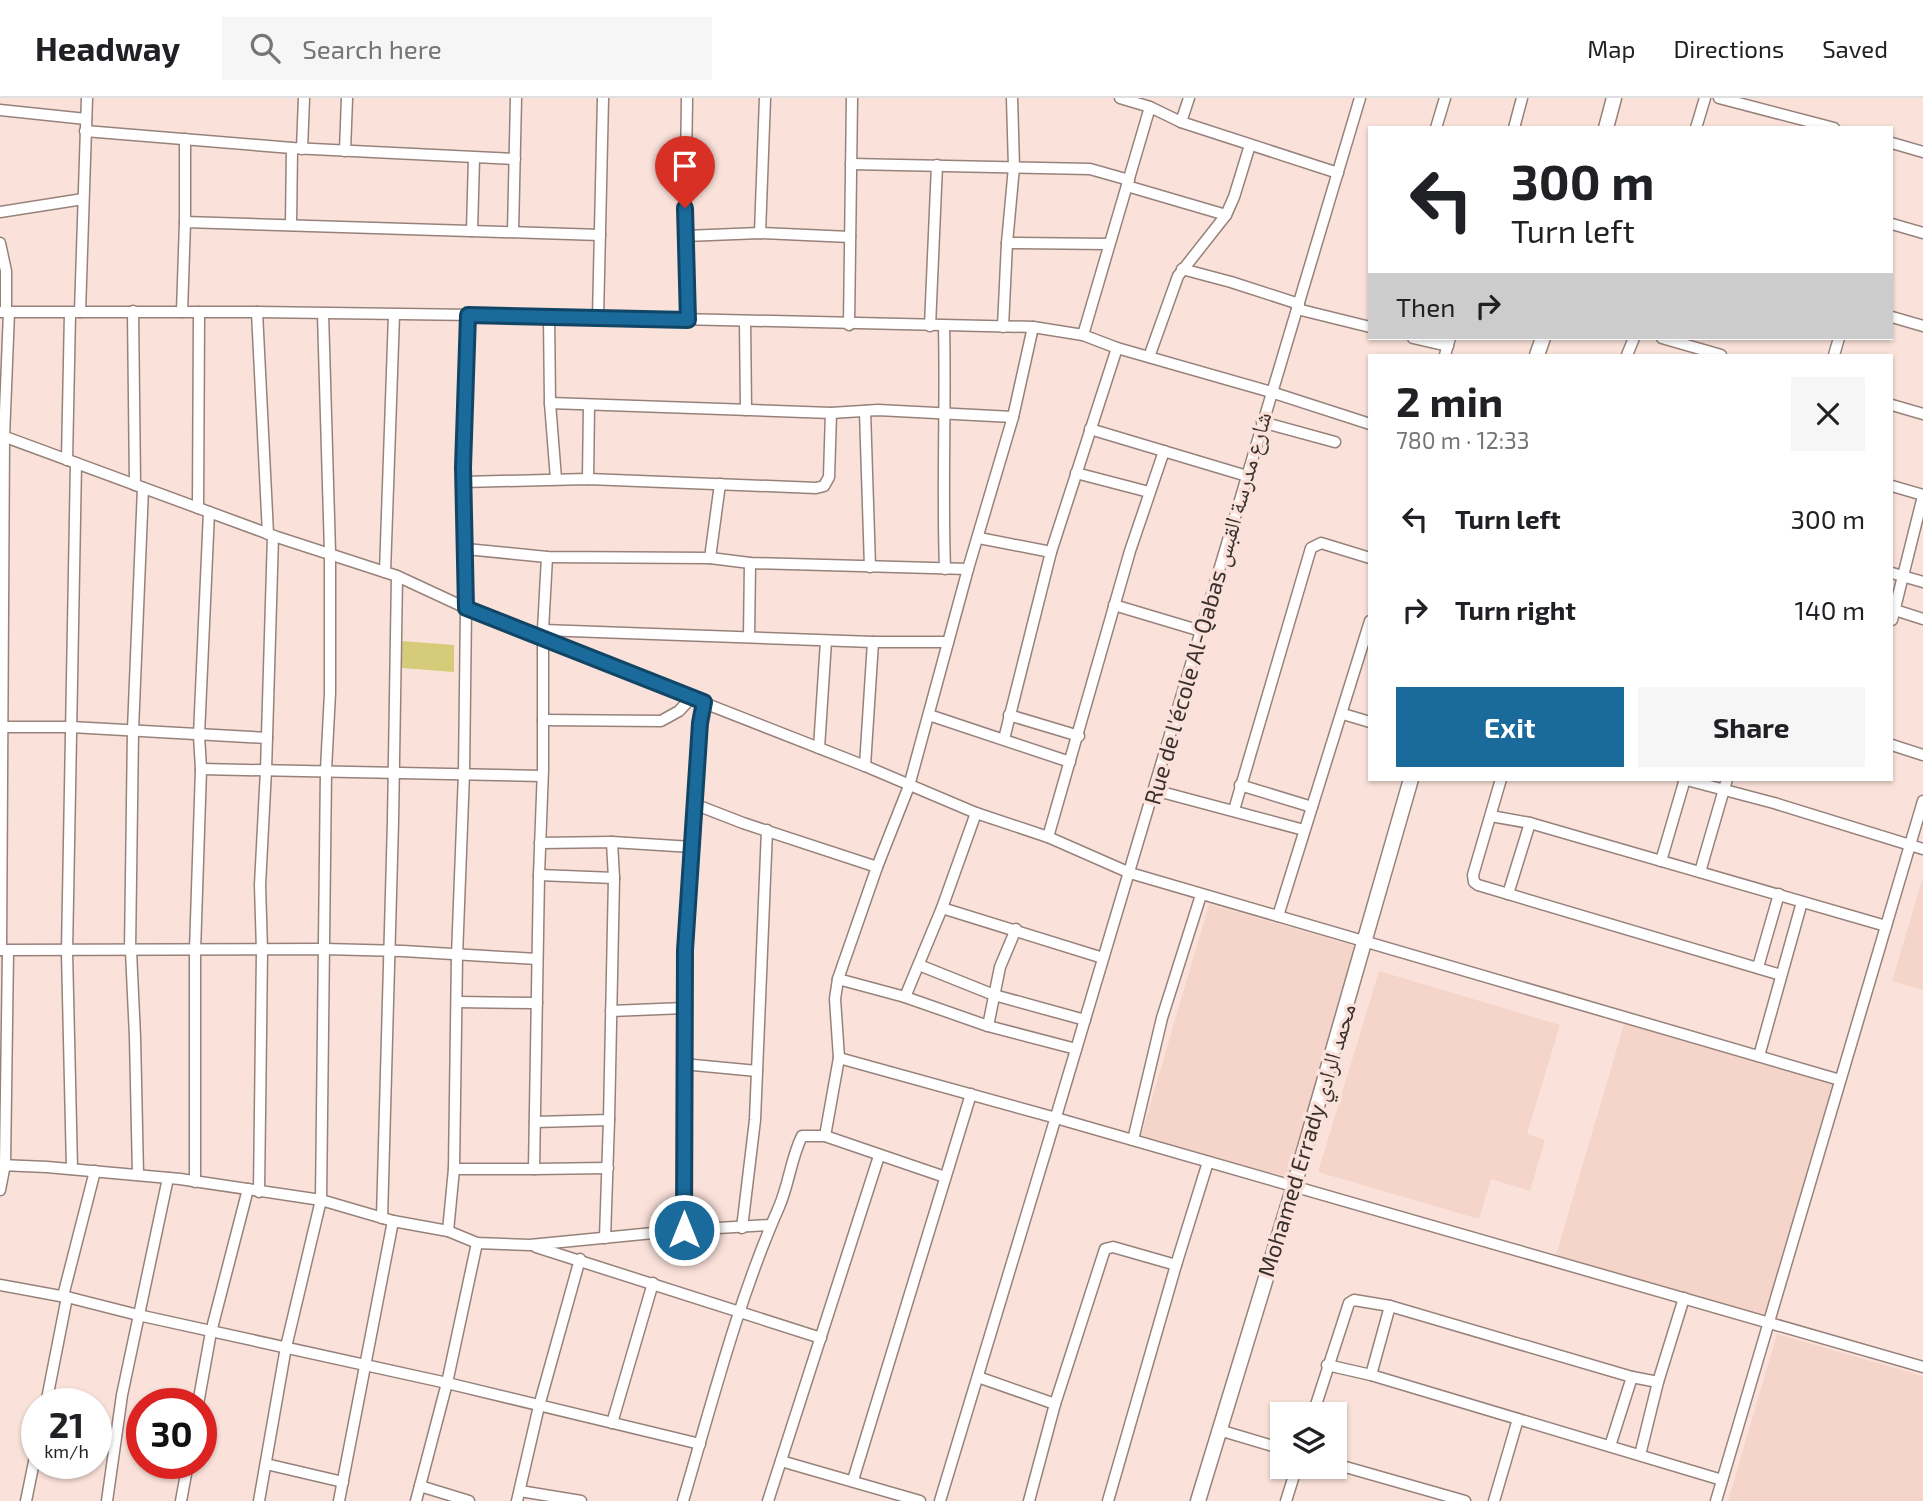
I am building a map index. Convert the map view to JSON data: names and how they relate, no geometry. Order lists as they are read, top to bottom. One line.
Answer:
{"streets":{"street":["Rue de l'école Al-Qabas شارع مدرسة القبس","Mohamed Errady محمد الرادي"]},"page":{"header":"Headway","search":"Search here","nav":["Map","Directions","Saved"],"turn":["300 m","Turn left"],"then":"Then","heading":["2 min","780 m · 12:33"],"list":[{"name":"Turn left","value":"300 m"},{"name":"Turn right","value":"140 m"}],"buttons":["Exit","Share"],"speed":"21 km/h","limit":"30"}}
